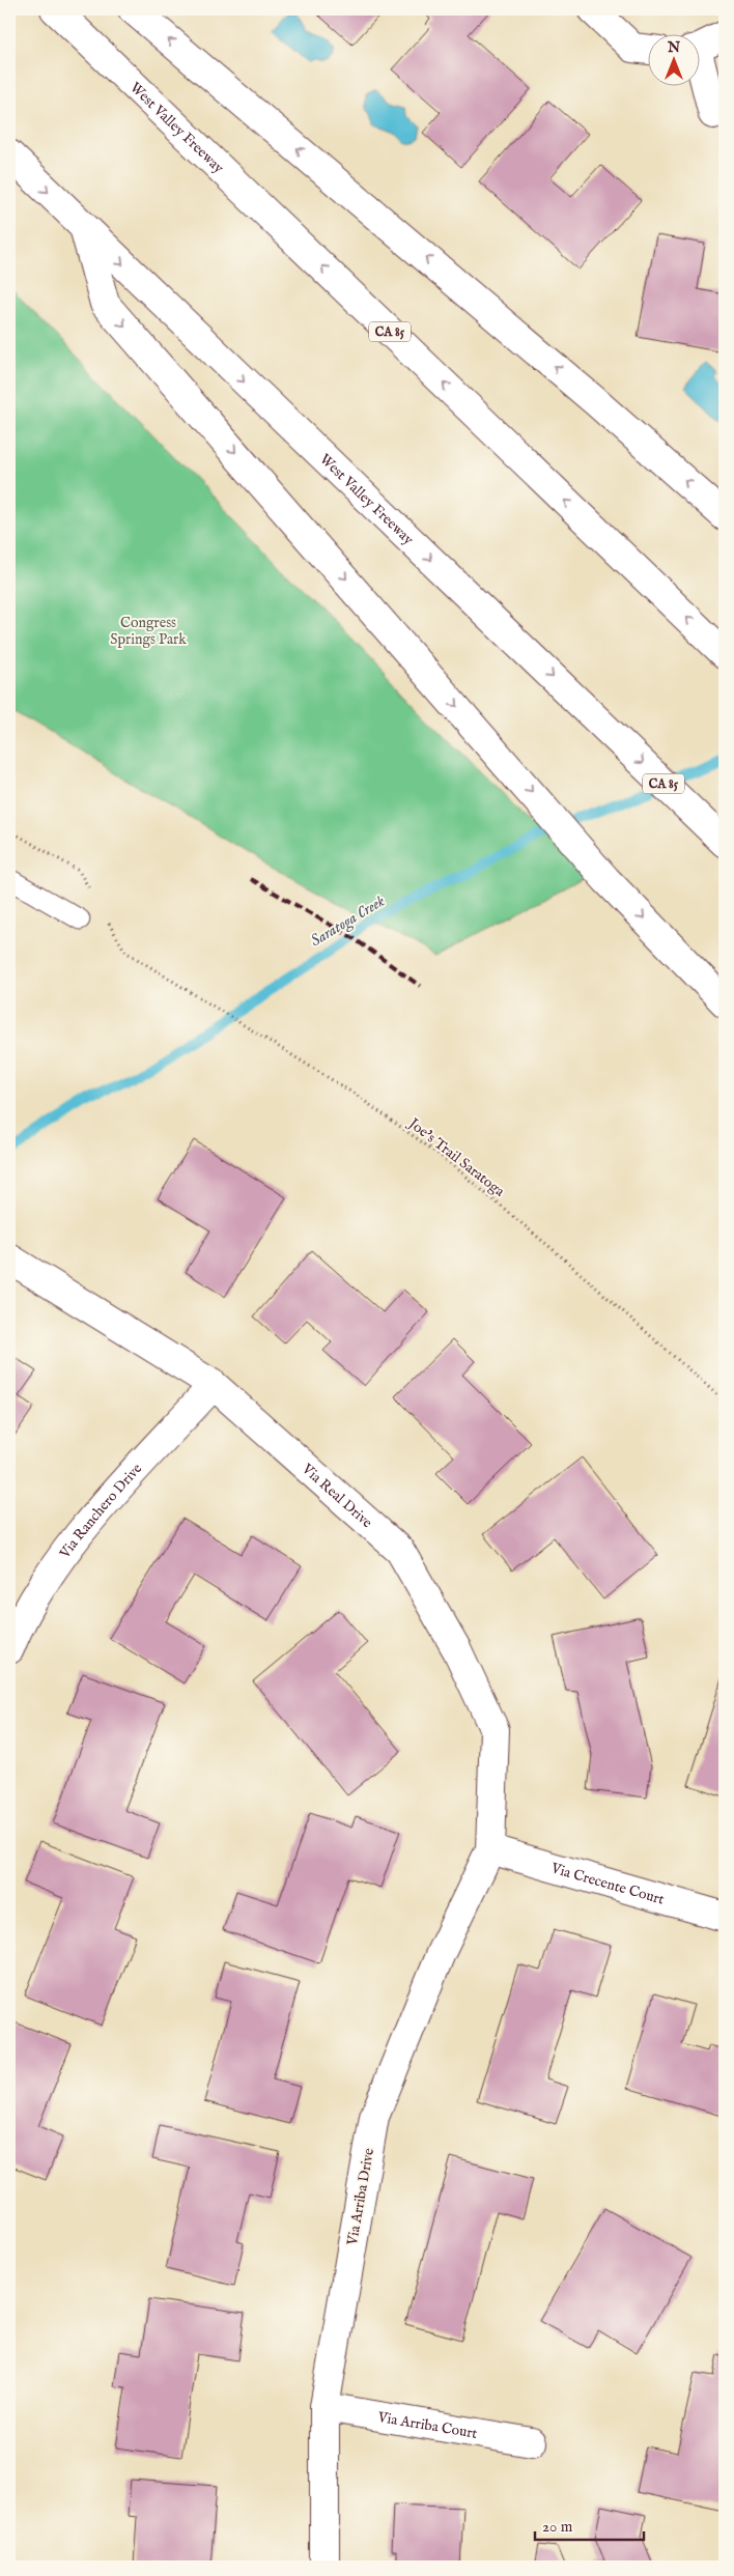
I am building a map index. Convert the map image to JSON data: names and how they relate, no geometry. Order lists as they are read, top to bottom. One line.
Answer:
{"streets":{"main road":["West Valley Freeway","CA 85","Via Real Drive","Via Ranchero Drive","Via Crecente Court","Via Arriba Drive","Via Arriba Court"],"path":["Joe's Trail Saratoga"]},"crossings":[["Via Real Drive","Via Ranchero Drive"],["Via Real Drive","Via Crecente Court"],["Via Real Drive","Via Arriba Drive"],["Via Crecente Court","Via Arriba Drive"],["Via Arriba Drive","Via Arriba Court"]],"water":["Saratoga Creek"],"parks":["Congress Springs Park"],"scale_bar":"20 m","north":"top"}
